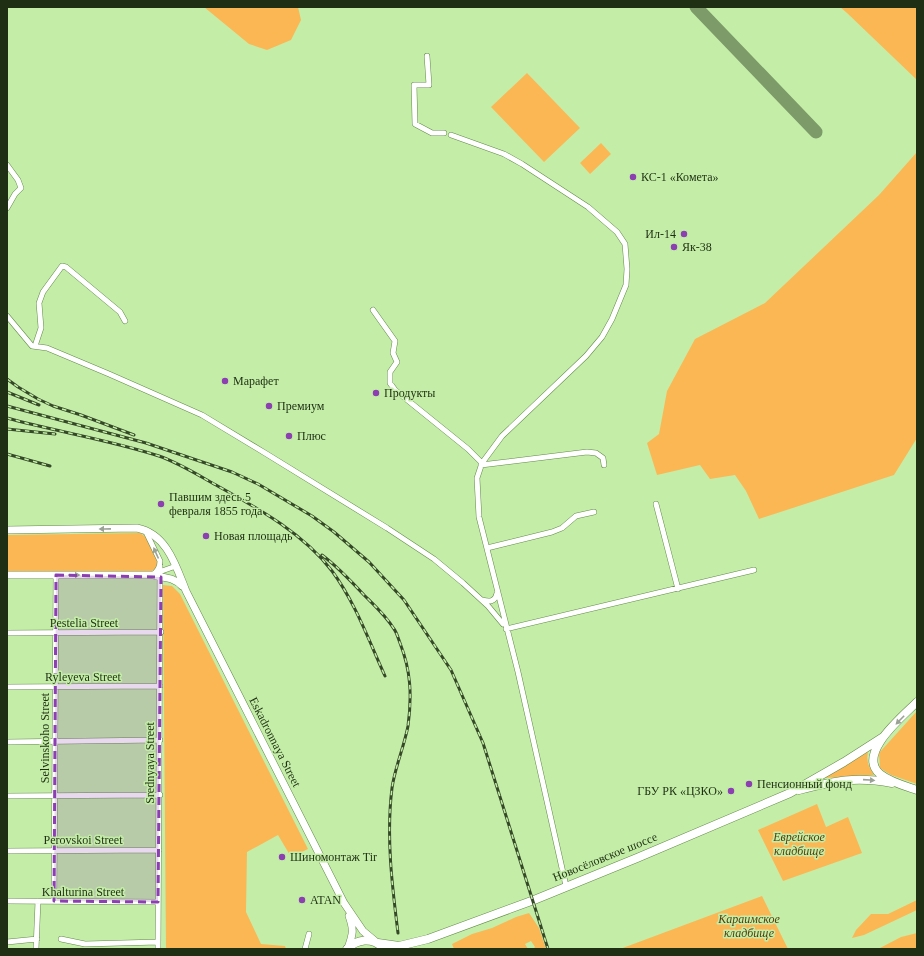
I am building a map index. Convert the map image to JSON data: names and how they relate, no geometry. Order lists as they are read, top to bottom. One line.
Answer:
{"streets":{"main road":["Eskadronnaya Street","Новосёловское шоссе"],"street":["Pestelia Street","Ryleyeva Street","Selvinskoho Street","Srednyaya Street","Perovskoi Street","Khalturina Street"]},"crossings":[["Pestelia Street","Selvinskoho Street"],["Pestelia Street","Srednyaya Street"],["Ryleyeva Street","Selvinskoho Street"],["Ryleyeva Street","Srednyaya Street"],["Selvinskoho Street","Perovskoi Street"],["Selvinskoho Street","Khalturina Street"],["Eskadronnaya Street","Srednyaya Street"],["Srednyaya Street","Perovskoi Street"],["Srednyaya Street","Khalturina Street"]],"parks":["Еврейское кладбище","Караимское кладбище"],"places":["КС-1 «Комета»","Ил-14","Як-38","Марафет","Продукты","Премиум","Плюс","Павшим здесь 5 февраля 1855 года","Новая площадь","Пенсионный фонд","ГБУ РК «ЦЗКО»","Шиномонтаж Tir","ATAN"]}
